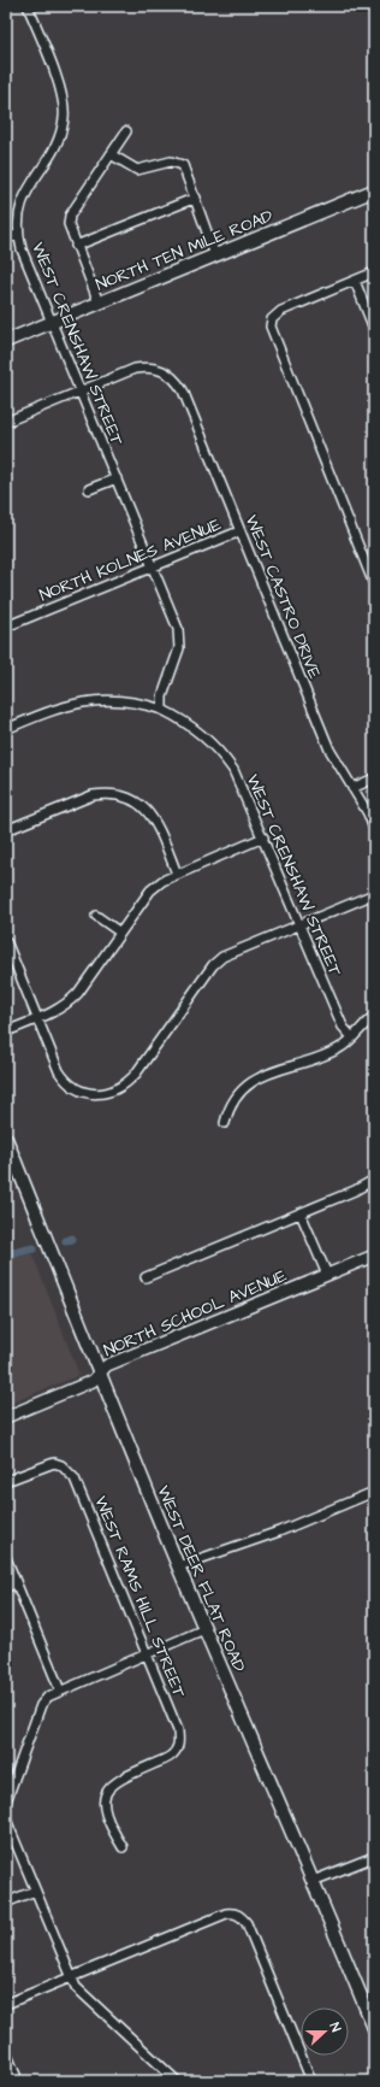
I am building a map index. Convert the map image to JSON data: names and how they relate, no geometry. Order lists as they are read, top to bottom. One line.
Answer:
{"streets":{"main road":["NORTH TEN MILE ROAD","WEST DEER FLAT ROAD"],"street":["WEST CRENSHAW STREET","NORTH KOLNES AVENUE","WEST CASTRO DRIVE","NORTH SCHOOL AVENUE","WEST RAMS HILL STREET"]},"crossings":[["NORTH TEN MILE ROAD","WEST CRENSHAW STREET"],["WEST CRENSHAW STREET","NORTH KOLNES AVENUE"],["WEST CRENSHAW STREET","WEST CASTRO DRIVE"],["NORTH KOLNES AVENUE","WEST CASTRO DRIVE"],["NORTH SCHOOL AVENUE","WEST DEER FLAT ROAD"]],"north":"right"}
